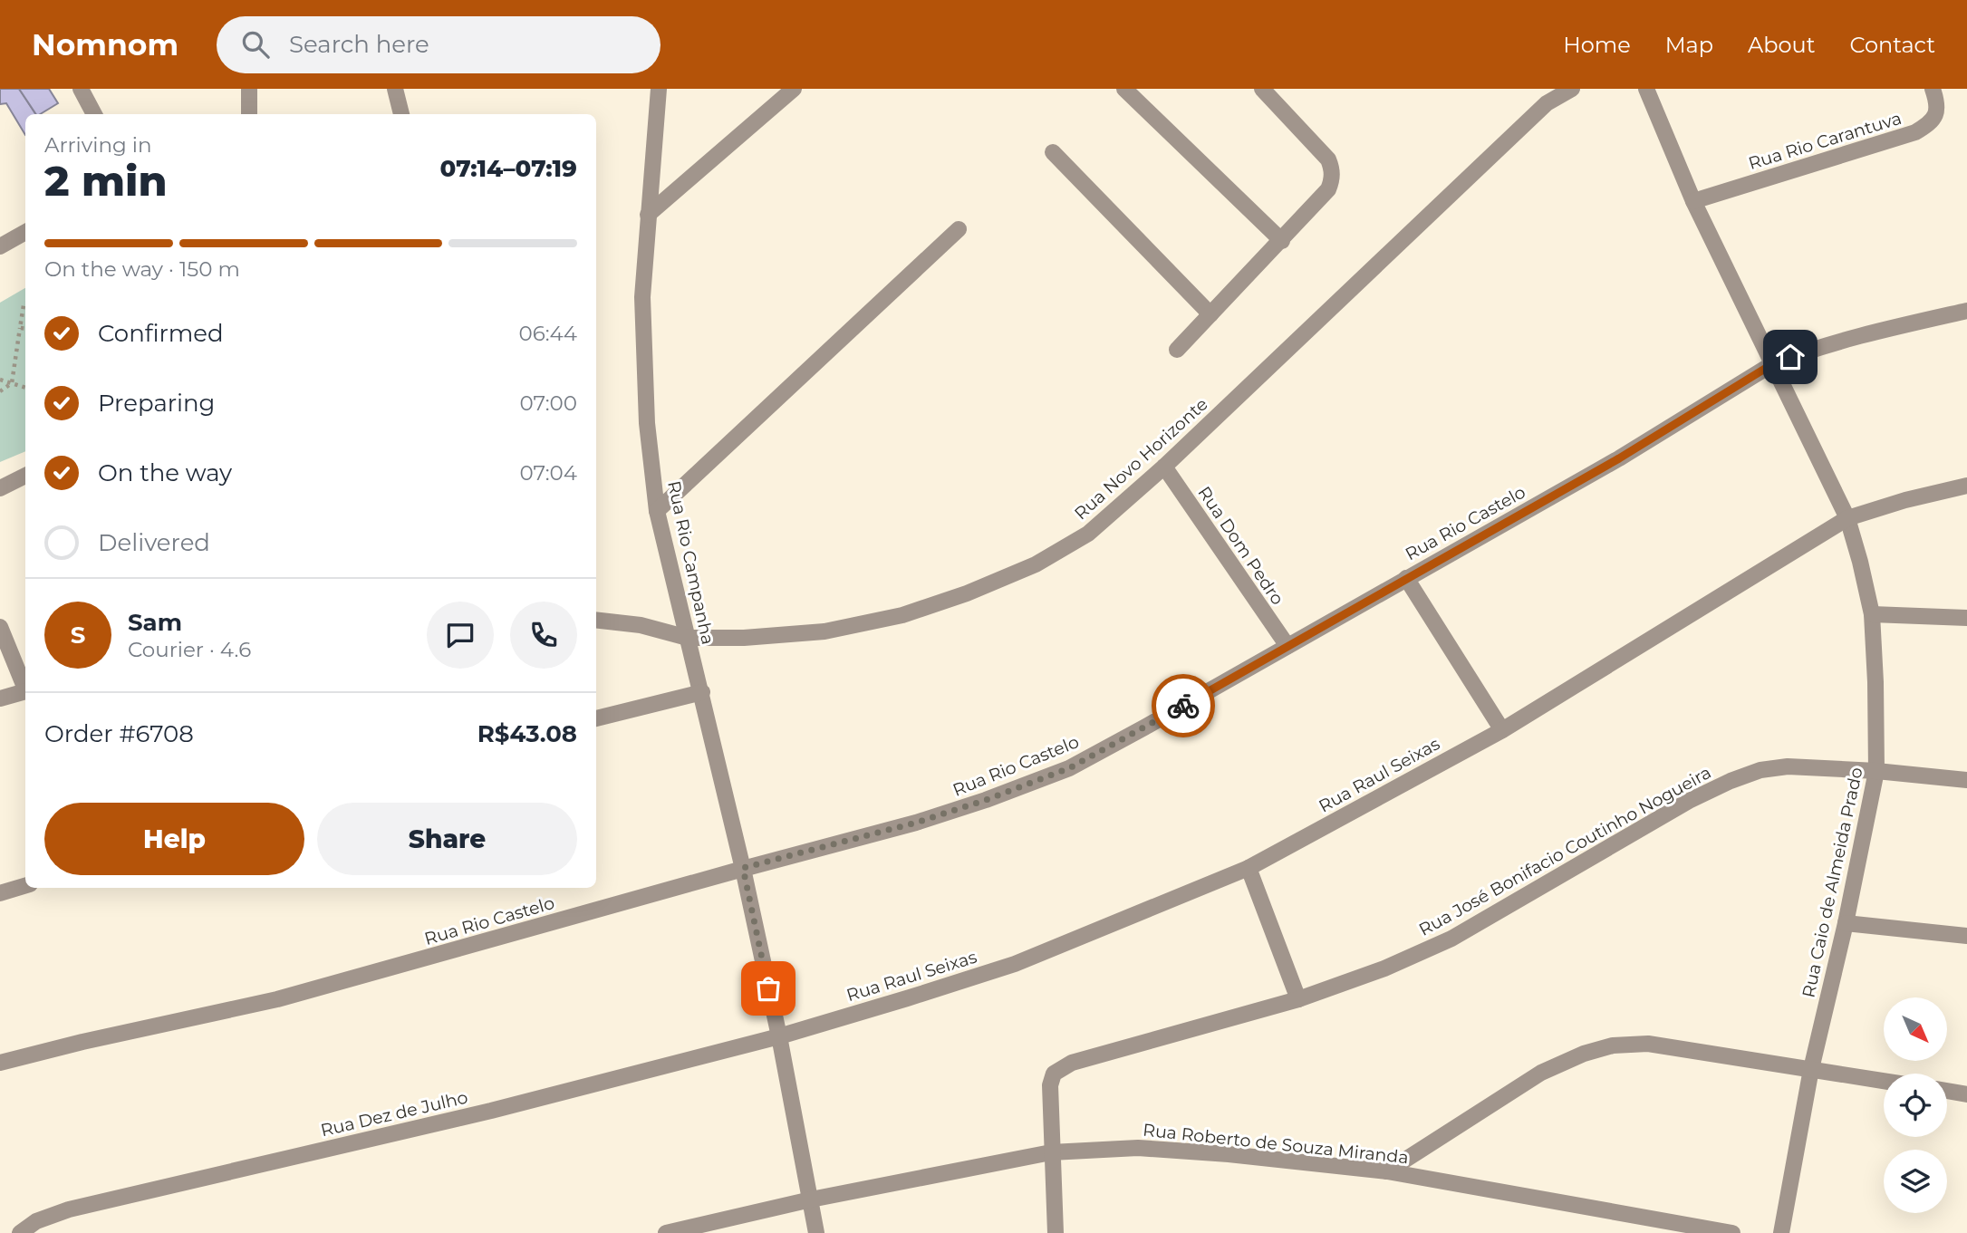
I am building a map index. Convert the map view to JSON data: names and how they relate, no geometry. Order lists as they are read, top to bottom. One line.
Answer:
{"streets":{"street":["Rua Rio Carantuva","Rua Novo Horizonte","Rua Rio Castelo","Rua Dom Pedro","Rua Rio Campanha","Rua Raul Seixas","Rua José Bonifacio Coutinho Nogueira","Rua Caio de Almeida Prado","Rua Dez de Julho","Rua Roberto de Souza Miranda"]},"crossings":[["Rua Rio Carantuva","Rua Caio de Almeida Prado"],["Rua Novo Horizonte","Rua Dom Pedro"],["Rua Novo Horizonte","Rua Rio Campanha"],["Rua Rio Castelo","Rua Dom Pedro"],["Rua Rio Castelo","Rua Rio Campanha"],["Rua Rio Castelo","Rua Caio de Almeida Prado"],["Rua Rio Campanha","Rua Raul Seixas"],["Rua Rio Campanha","Rua Dez de Julho"],["Rua Rio Campanha","Rua Roberto de Souza Miranda"],["Rua Raul Seixas","Rua Caio de Almeida Prado"],["Rua Raul Seixas","Rua Dez de Julho"],["Rua José Bonifacio Coutinho Nogueira","Rua Caio de Almeida Prado"],["Rua José Bonifacio Coutinho Nogueira","Rua Roberto de Souza Miranda"]],"north":"bottom right","page":{"header":"Nomnom","search":"Search here","nav":["Home","Map","About","Contact"],"heading":["2 min","Arriving in","07:14–07:19"],"panel":["Sam","Courier · 4.6","Order #6708","R$43.08"],"bar":"On the way · 150 m","list":[["Confirmed","06:44"],["Preparing","07:00"],["On the way","07:04"],"Delivered"],"round":"S","buttons":["Help","Share"]}}
